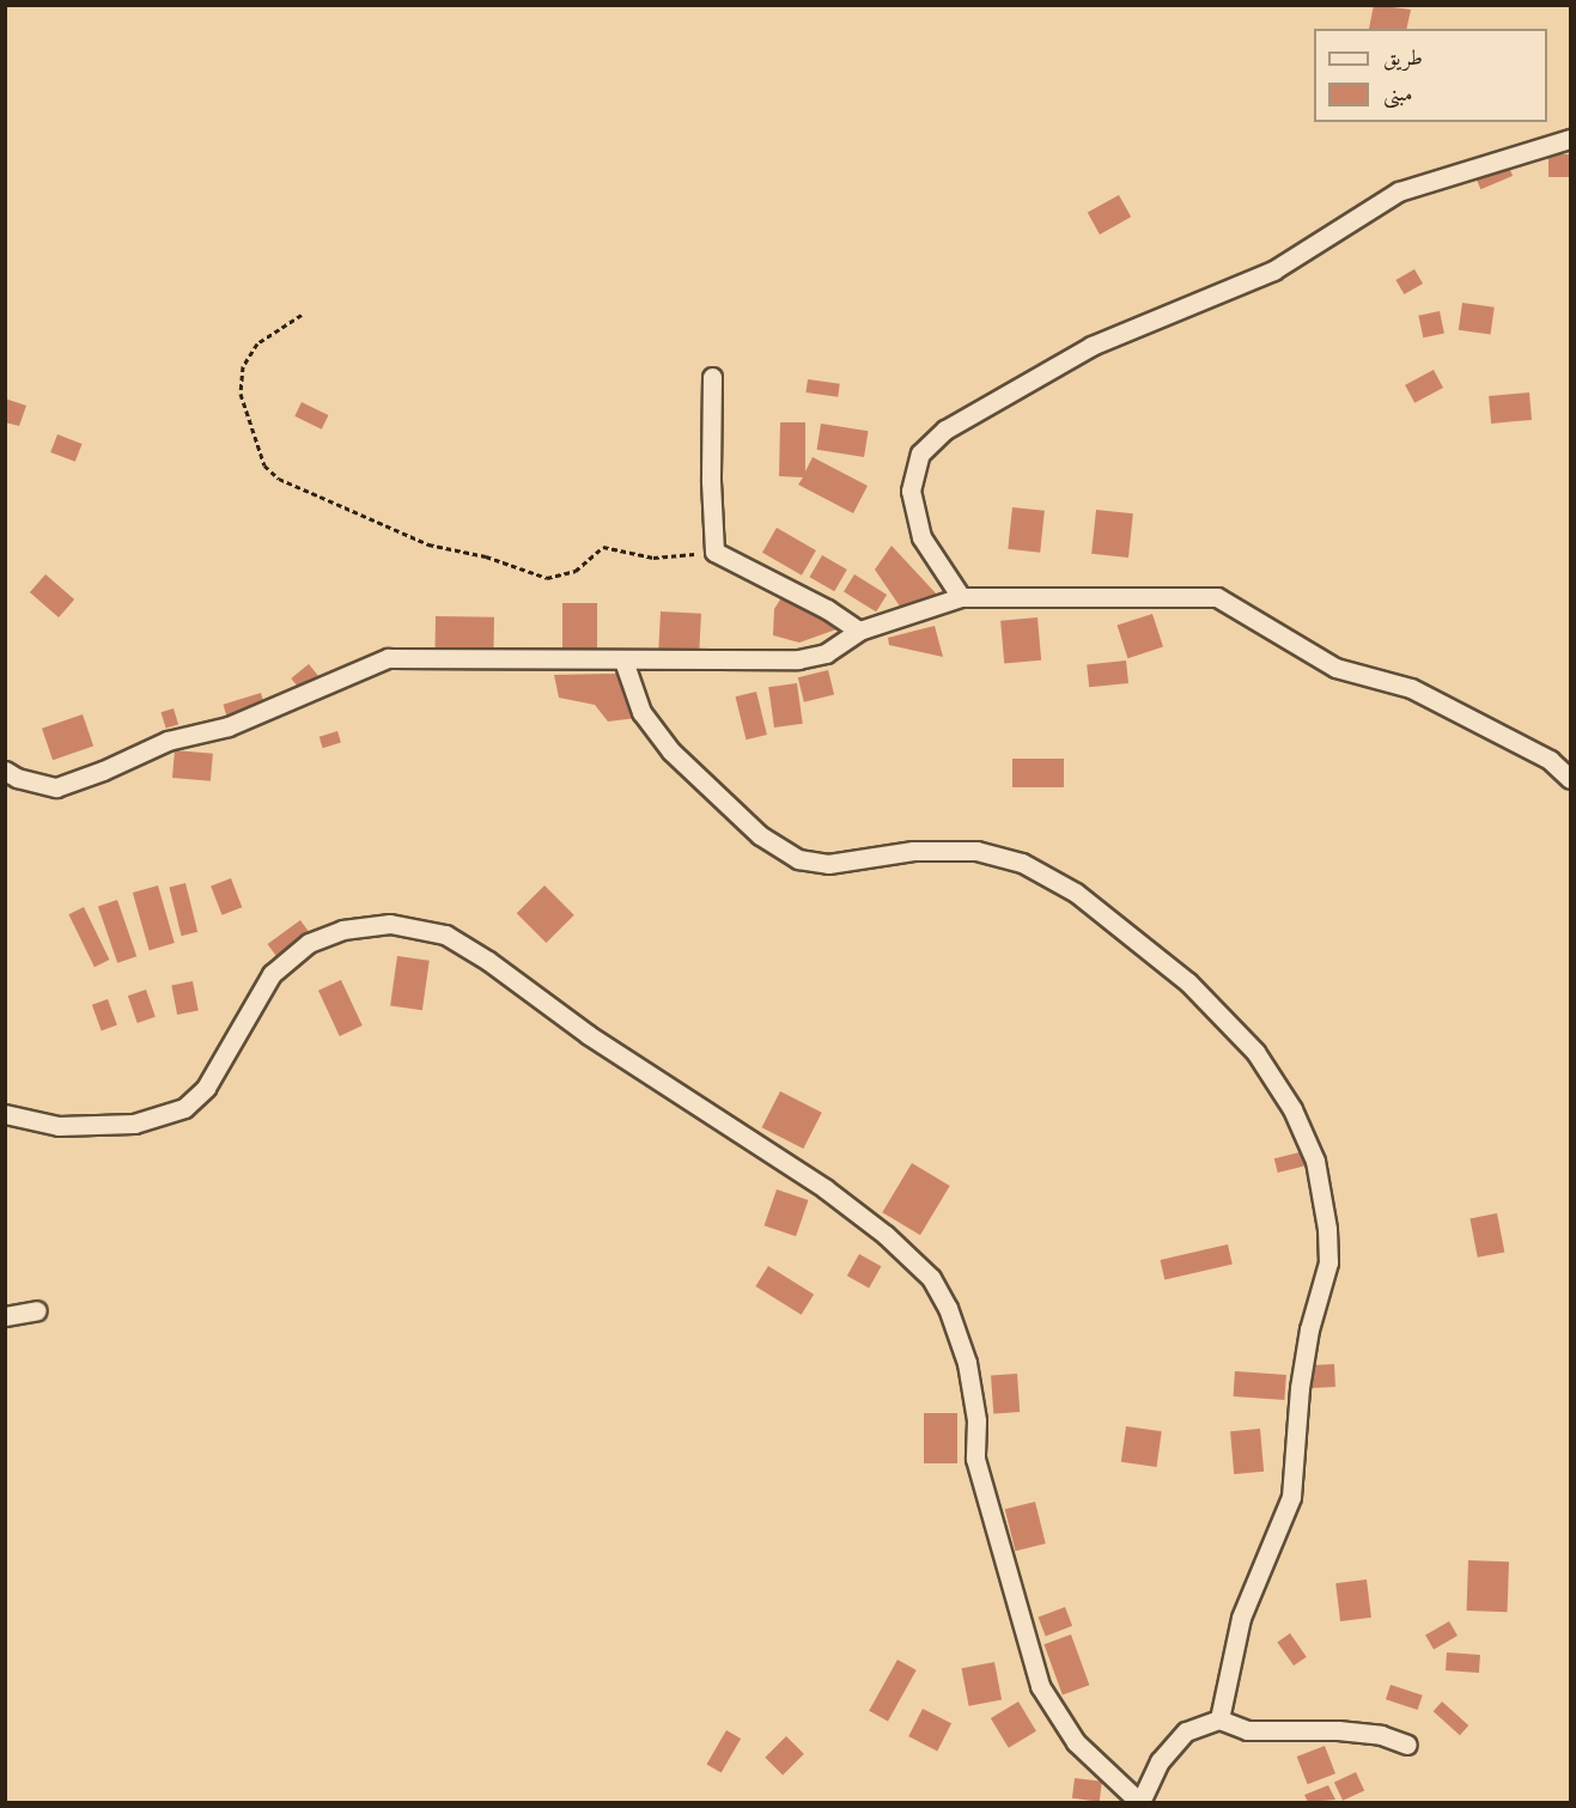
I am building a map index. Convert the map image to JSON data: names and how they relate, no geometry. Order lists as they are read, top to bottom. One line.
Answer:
{"legend":["طريق","مبنى"]}
